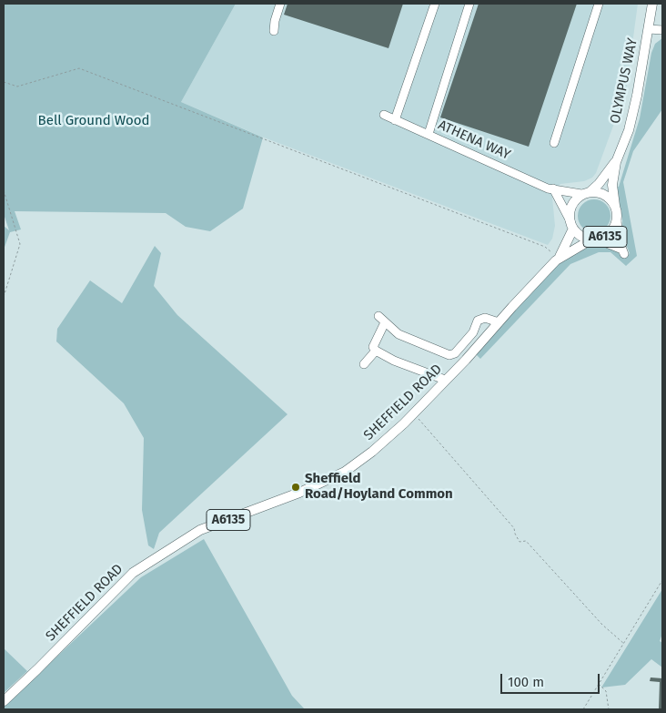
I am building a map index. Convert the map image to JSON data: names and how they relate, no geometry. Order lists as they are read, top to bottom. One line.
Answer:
{"streets":{"main road":["OLYMPUS WAY","A6135","SHEFFIELD ROAD"],"street":["ATHENA WAY"]},"crossings":[["OLYMPUS WAY","ATHENA WAY"],["OLYMPUS WAY","A6135"],["OLYMPUS WAY","SHEFFIELD ROAD"],["ATHENA WAY","A6135"],["ATHENA WAY","SHEFFIELD ROAD"],["A6135","SHEFFIELD ROAD"]],"parks":["Bell Ground Wood"],"places":["Sheffield Road/Hoyland Common"],"scale_bar":"100 m"}
